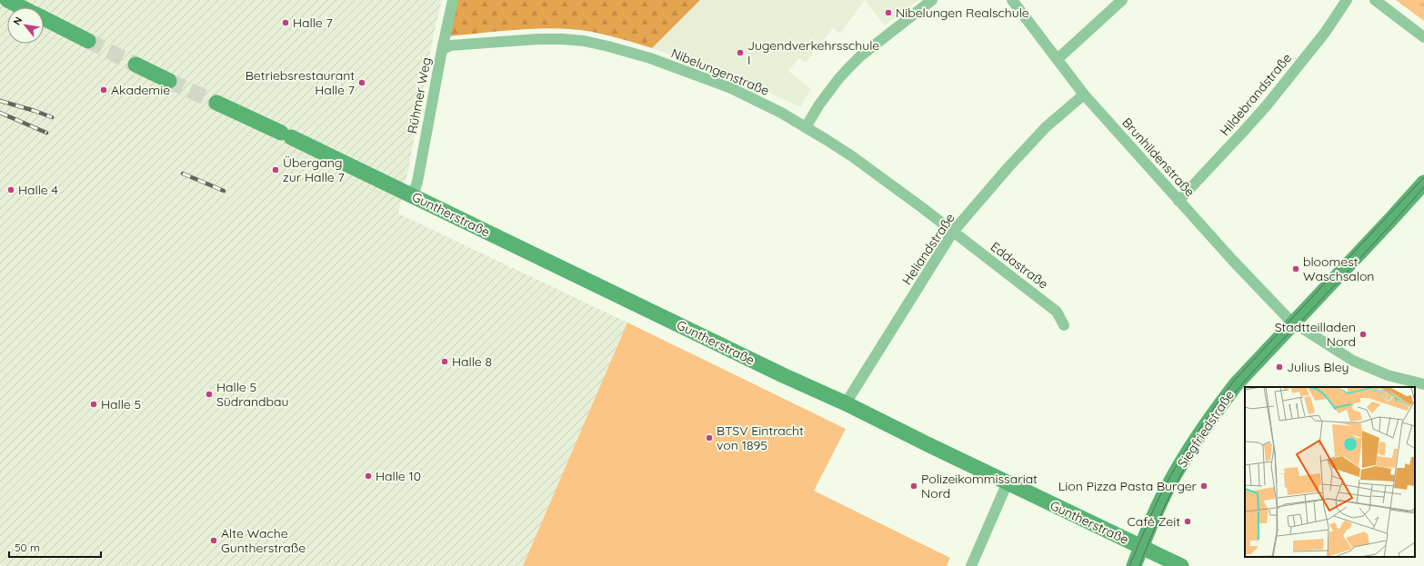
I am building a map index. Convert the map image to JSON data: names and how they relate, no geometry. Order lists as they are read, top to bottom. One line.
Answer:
{"streets":{"street":["Nibelungenstraße","Hildebrandstraße","Rühmer Weg","Brunhildenstraße","Guntherstraße","Heliandstraße","Eddastraße","Siegfriedstraße"]},"crossings":[["Nibelungenstraße","Rühmer Weg"],["Nibelungenstraße","Heliandstraße"],["Nibelungenstraße","Eddastraße"],["Hildebrandstraße","Brunhildenstraße"],["Rühmer Weg","Guntherstraße"],["Brunhildenstraße","Heliandstraße"],["Brunhildenstraße","Siegfriedstraße"],["Guntherstraße","Heliandstraße"],["Guntherstraße","Siegfriedstraße"],["Heliandstraße","Eddastraße"]],"places":["Nibelungen Realschule","Halle 7","Jugendverkehrsschule I","Betriebsrestaurant Halle 7","Akademie","Übergang zur Halle 7","Halle 4","bloomest Waschsalon","Stadtteilladen Nord","Halle 8","Julius Bley","Halle 5 Südrandbau","Halle 5","BTSV Eintracht von 1895","Halle 10","Polizeikommissariat Nord","Lion Pizza Pasta Burger","Café Zeit","Alte Wache Guntherstraße"],"scale_bar":"50 m","north":"top left"}
